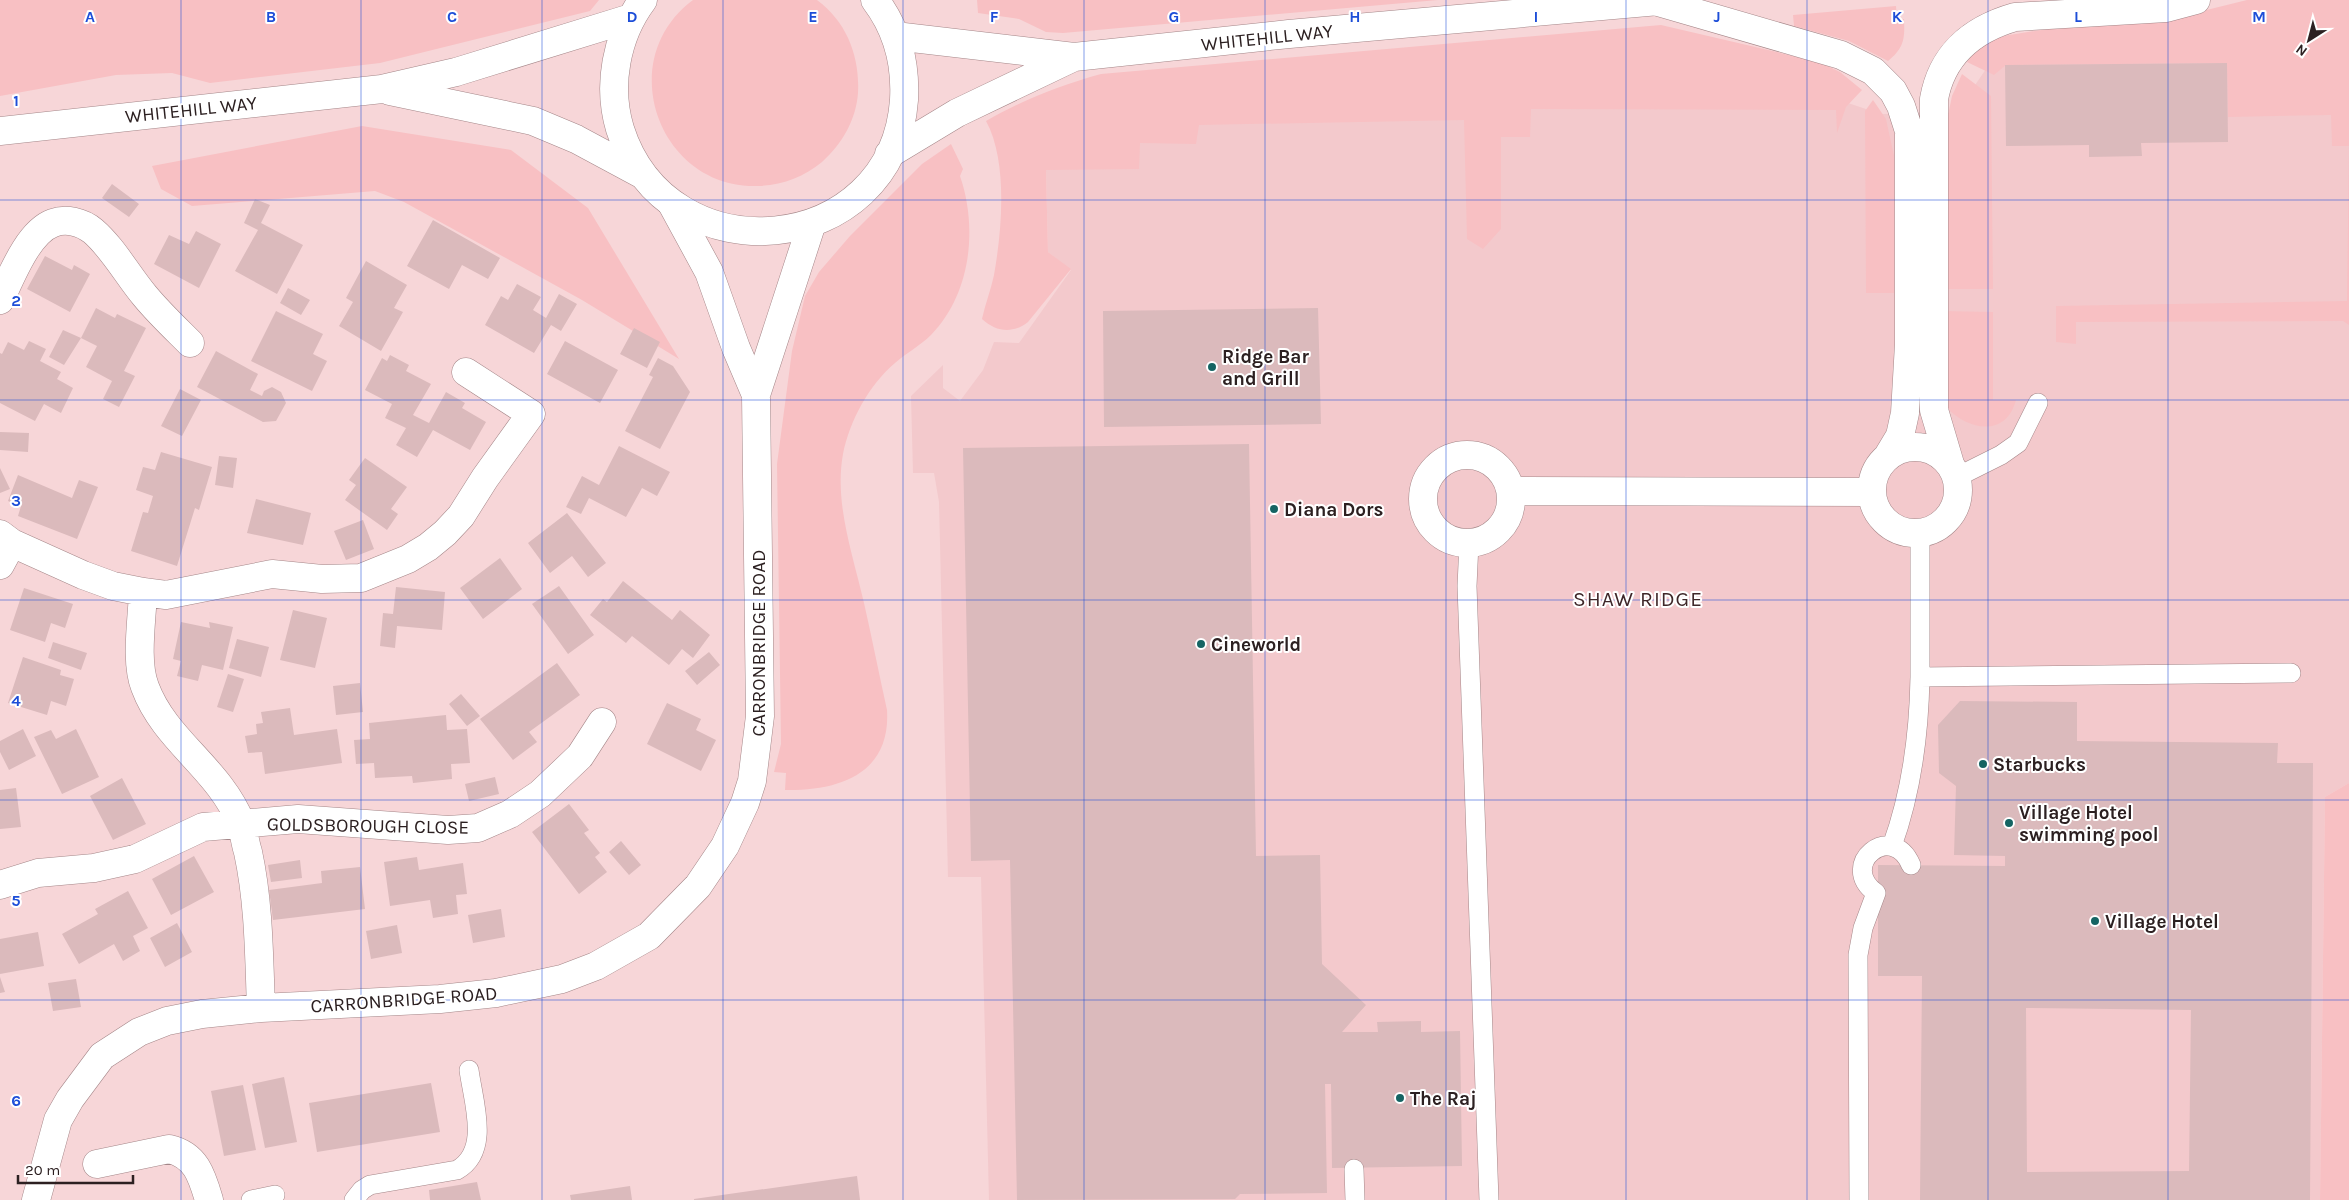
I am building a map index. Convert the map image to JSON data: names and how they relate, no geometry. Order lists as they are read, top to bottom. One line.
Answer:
{"streets":{"street":["WHITEHILL WAY","CARRONBRIDGE ROAD","GOLDSBOROUGH CLOSE"]},"crossings":[["CARRONBRIDGE ROAD","GOLDSBOROUGH CLOSE"]],"districts":["SHAW RIDGE"],"places":["Ridge Bar and Grill","Diana Dors","Cineworld","Starbucks","Village Hotel swimming pool","Village Hotel","The Raj"],"scale_bar":"20 m","north":"bottom left","grid":{"columns":["A","B","C","D","E","F","G","H","I","J","K","L","M"],"rows":["1","2","3","4","5","6"]}}
